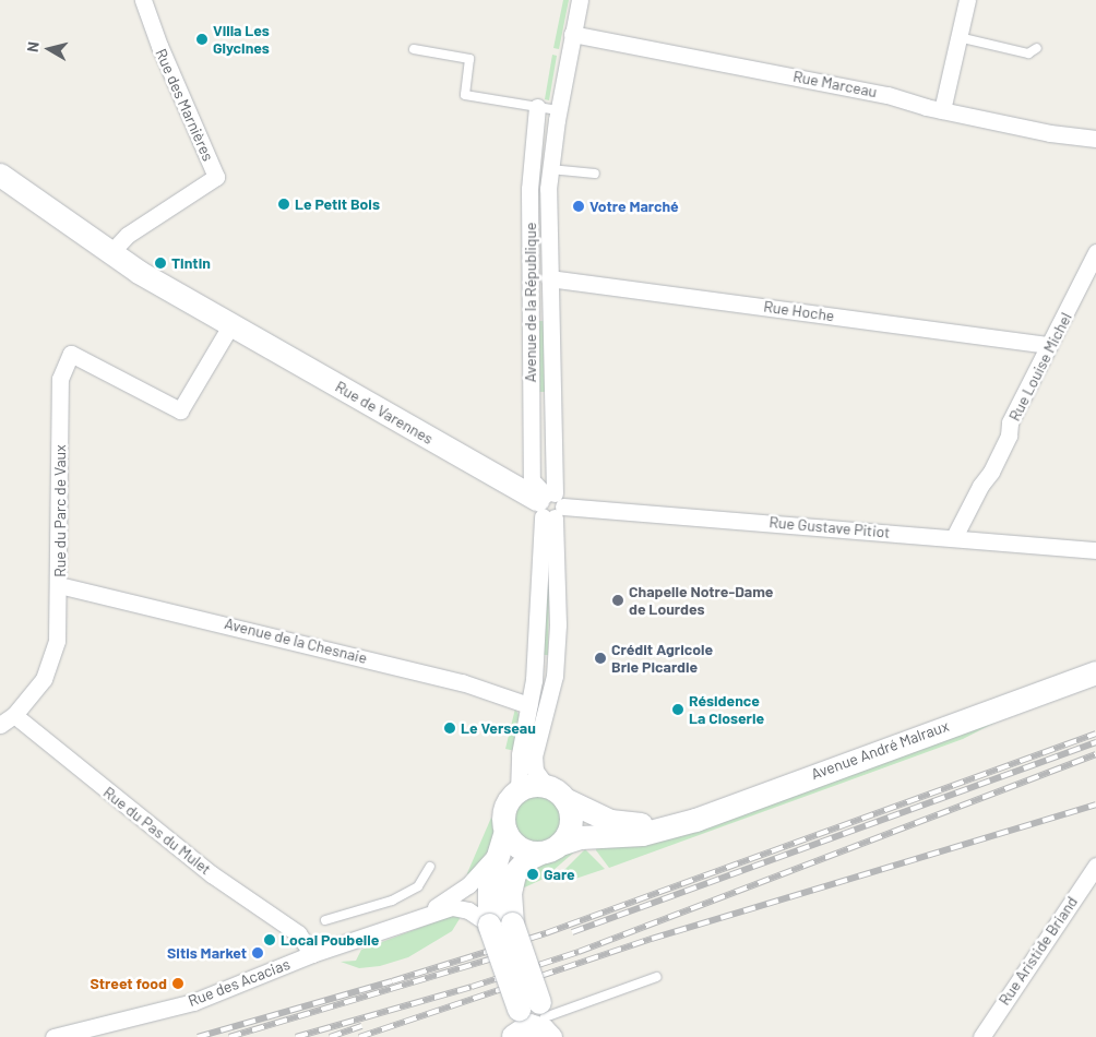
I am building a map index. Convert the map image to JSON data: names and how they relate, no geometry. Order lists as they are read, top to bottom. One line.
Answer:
{"streets":{"main road":["Rue de Varennes","Avenue André Malraux"],"street":["Rue Marceau","Rue des Marnières","Avenue de la République","Rue Hoche","Rue Louise Michel","Rue du Parc de Vaux","Rue Gustave Pitiot","Avenue de la Chesnaie","Rue du Pas du Mulet","Rue Aristide Briand","Rue des Acacias"]},"crossings":[["Rue Marceau","Avenue de la République"],["Rue des Marnières","Rue de Varennes"],["Avenue de la République","Rue Hoche"],["Avenue de la République","Rue de Varennes"],["Avenue de la République","Rue Gustave Pitiot"],["Avenue de la République","Avenue de la Chesnaie"],["Avenue de la République","Avenue André Malraux"],["Avenue de la République","Rue des Acacias"],["Rue Hoche","Rue Louise Michel"],["Rue Louise Michel","Rue Gustave Pitiot"],["Rue de Varennes","Rue du Parc de Vaux"],["Rue de Varennes","Rue Gustave Pitiot"],["Rue du Parc de Vaux","Avenue de la Chesnaie"],["Rue du Parc de Vaux","Rue du Pas du Mulet"],["Avenue André Malraux","Rue des Acacias"],["Rue du Pas du Mulet","Rue des Acacias"]],"places":["Villa Les Glycines","Le Petit Bois","Votre Marché","Tintin","Chapelle Notre-Dame de Lourdes","Crédit Agricole Brie Picardie","Résidence La Closerie","Le Verseau","Gare","Local Poubelle","Sitis Market","Street food"],"north":"left"}
